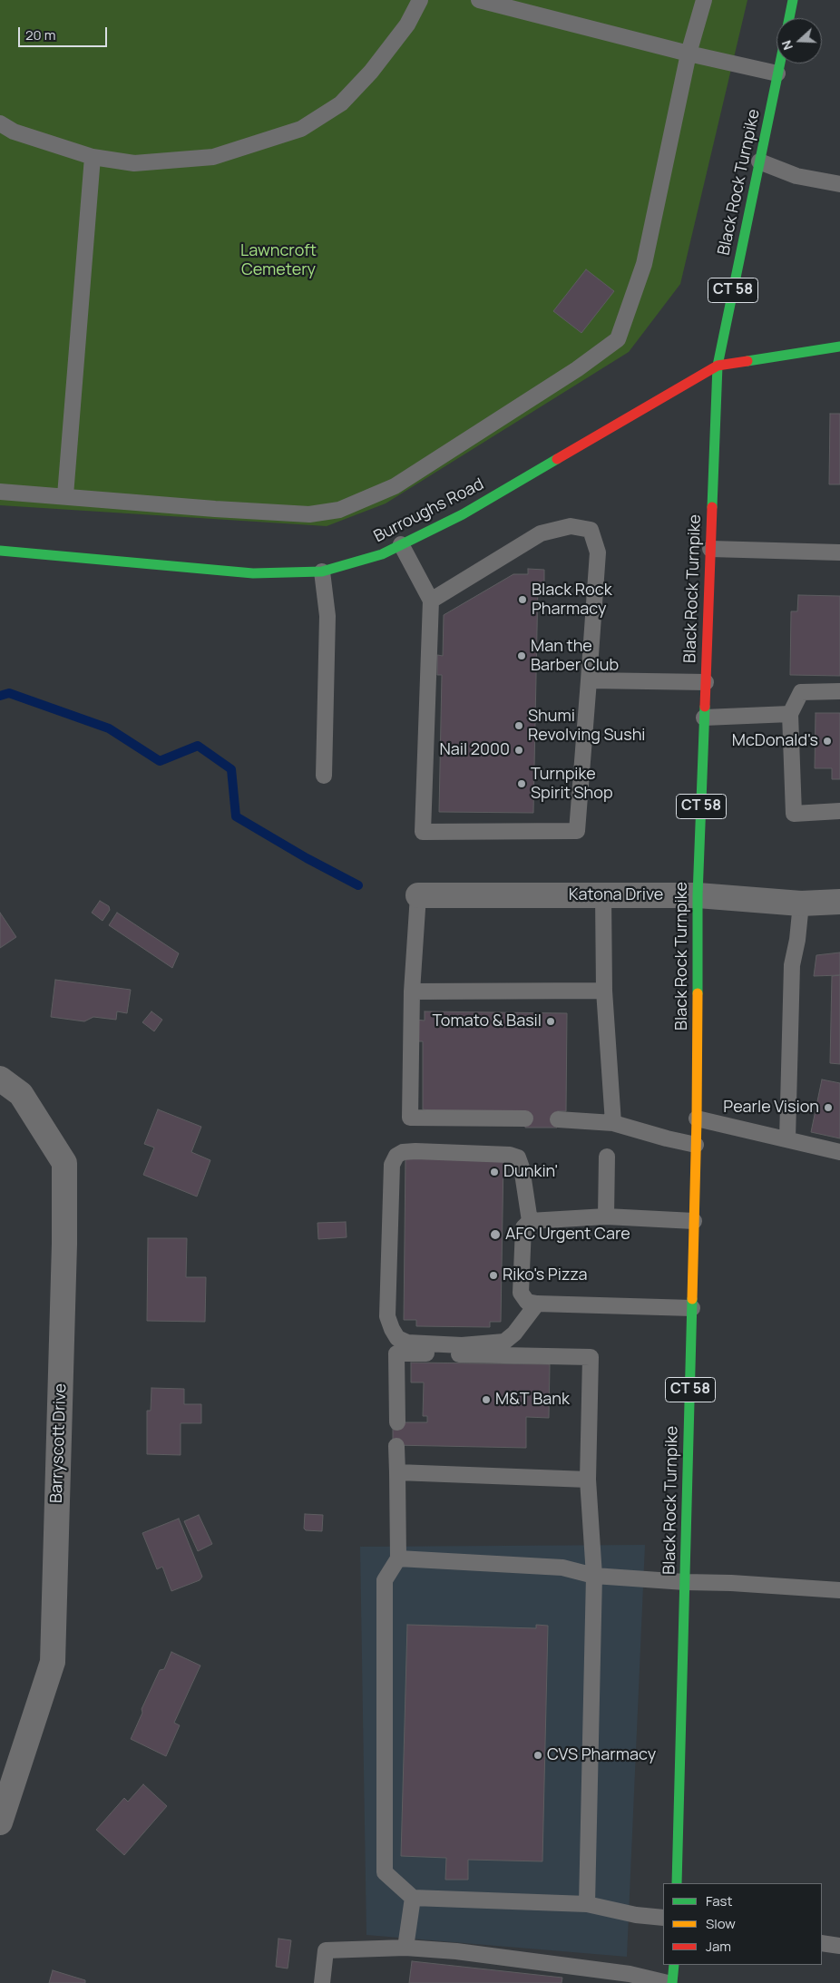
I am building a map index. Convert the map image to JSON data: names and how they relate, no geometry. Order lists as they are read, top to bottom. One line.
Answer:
{"streets":{"main road":["Black Rock Turnpike","CT 58","Burroughs Road"],"street":["Katona Drive","Barryscott Drive"]},"crossings":[["Black Rock Turnpike","Burroughs Road"],["Black Rock Turnpike","Katona Drive"]],"parks":["Lawncroft Cemetery"],"places":["Black Rock Pharmacy","Man the Barber Club","Shumi Revolving Sushi","McDonald's","Nail 2000","Turnpike Spirit Shop","Tomato & Basil","Pearle Vision","Dunkin'","AFC Urgent Care","Riko's Pizza","M&T Bank","CVS Pharmacy"],"legend":["Fast","Slow","Jam"],"scale_bar":"20 m","north":"left"}
